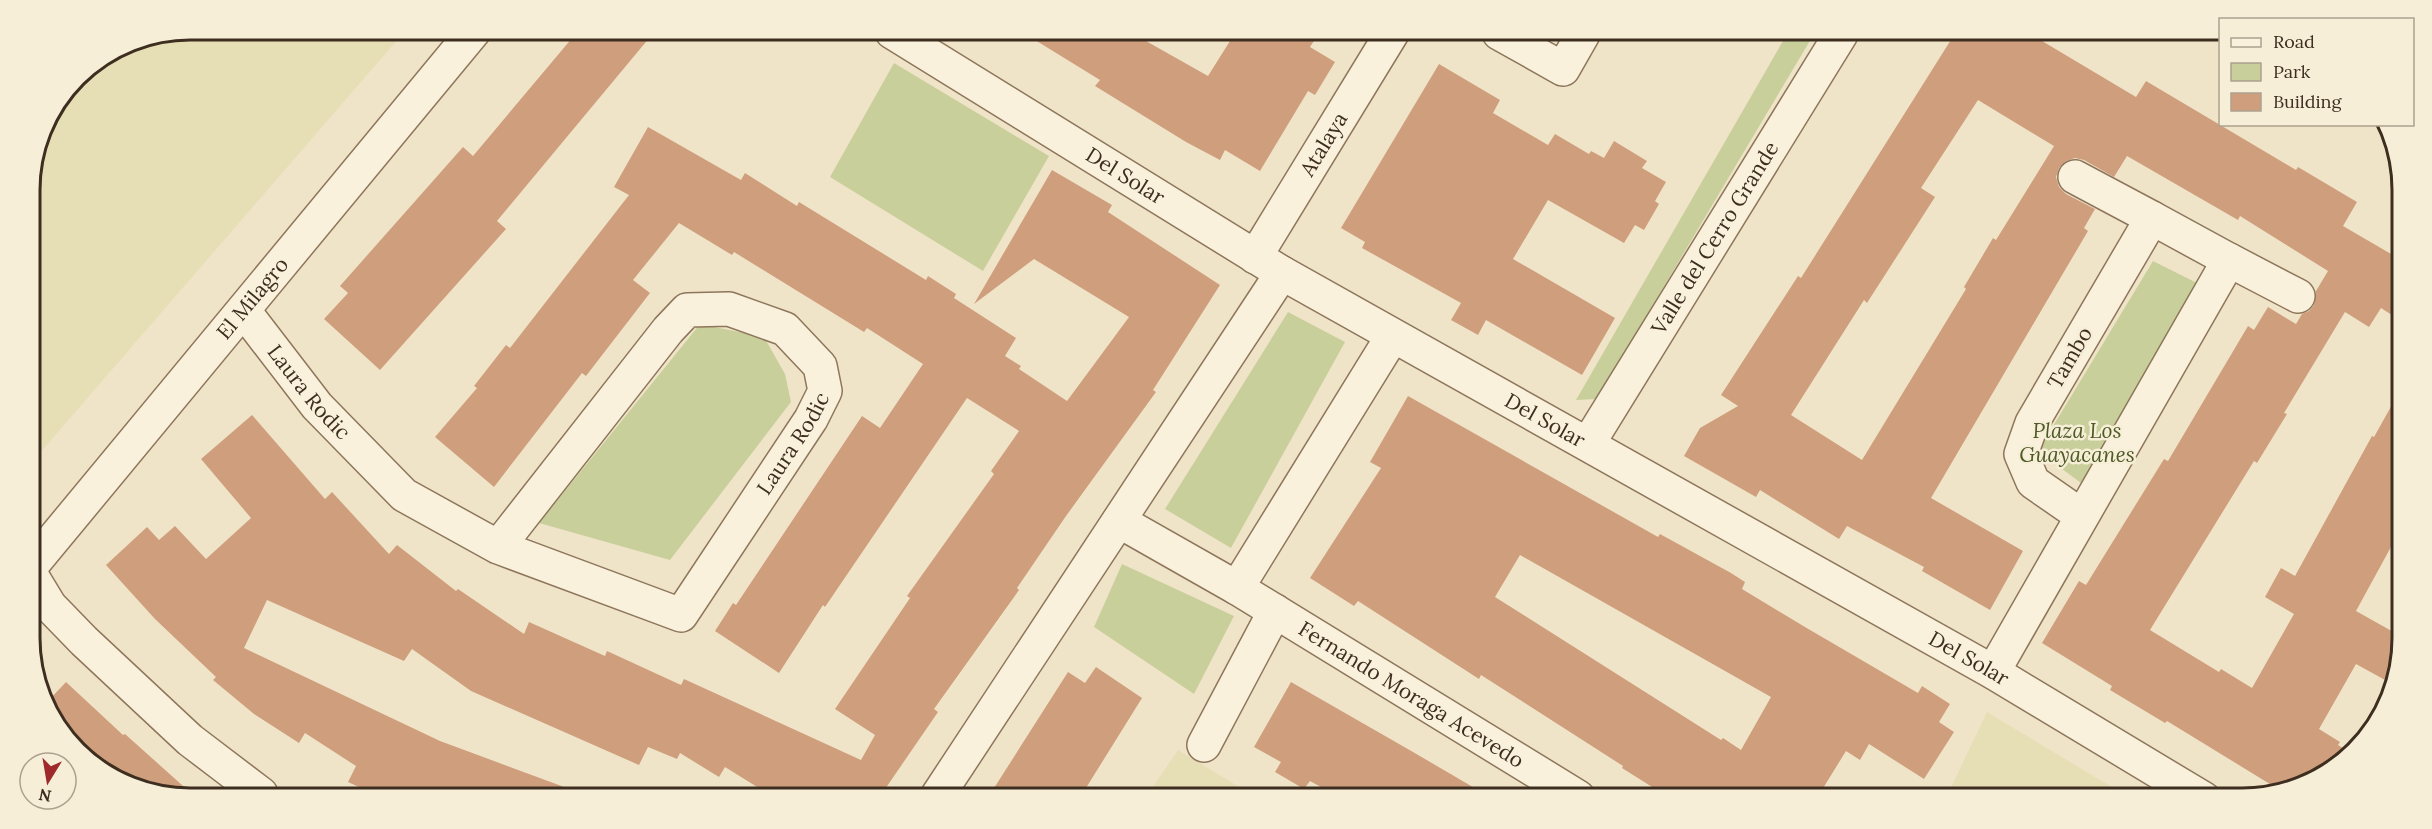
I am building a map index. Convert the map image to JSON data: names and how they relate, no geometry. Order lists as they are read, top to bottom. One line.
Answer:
{"streets":{"street":["Atalaya","Del Solar","Valle del Cerro Grande","El Milagro","Tambo","Laura Rodic","Fernando Moraga Acevedo"]},"crossings":[["Atalaya","Del Solar"],["Del Solar","Valle del Cerro Grande"],["El Milagro","Laura Rodic"]],"parks":["Plaza Los Guayacanes"],"legend":["Road","Park","Building"],"north":"bottom"}
